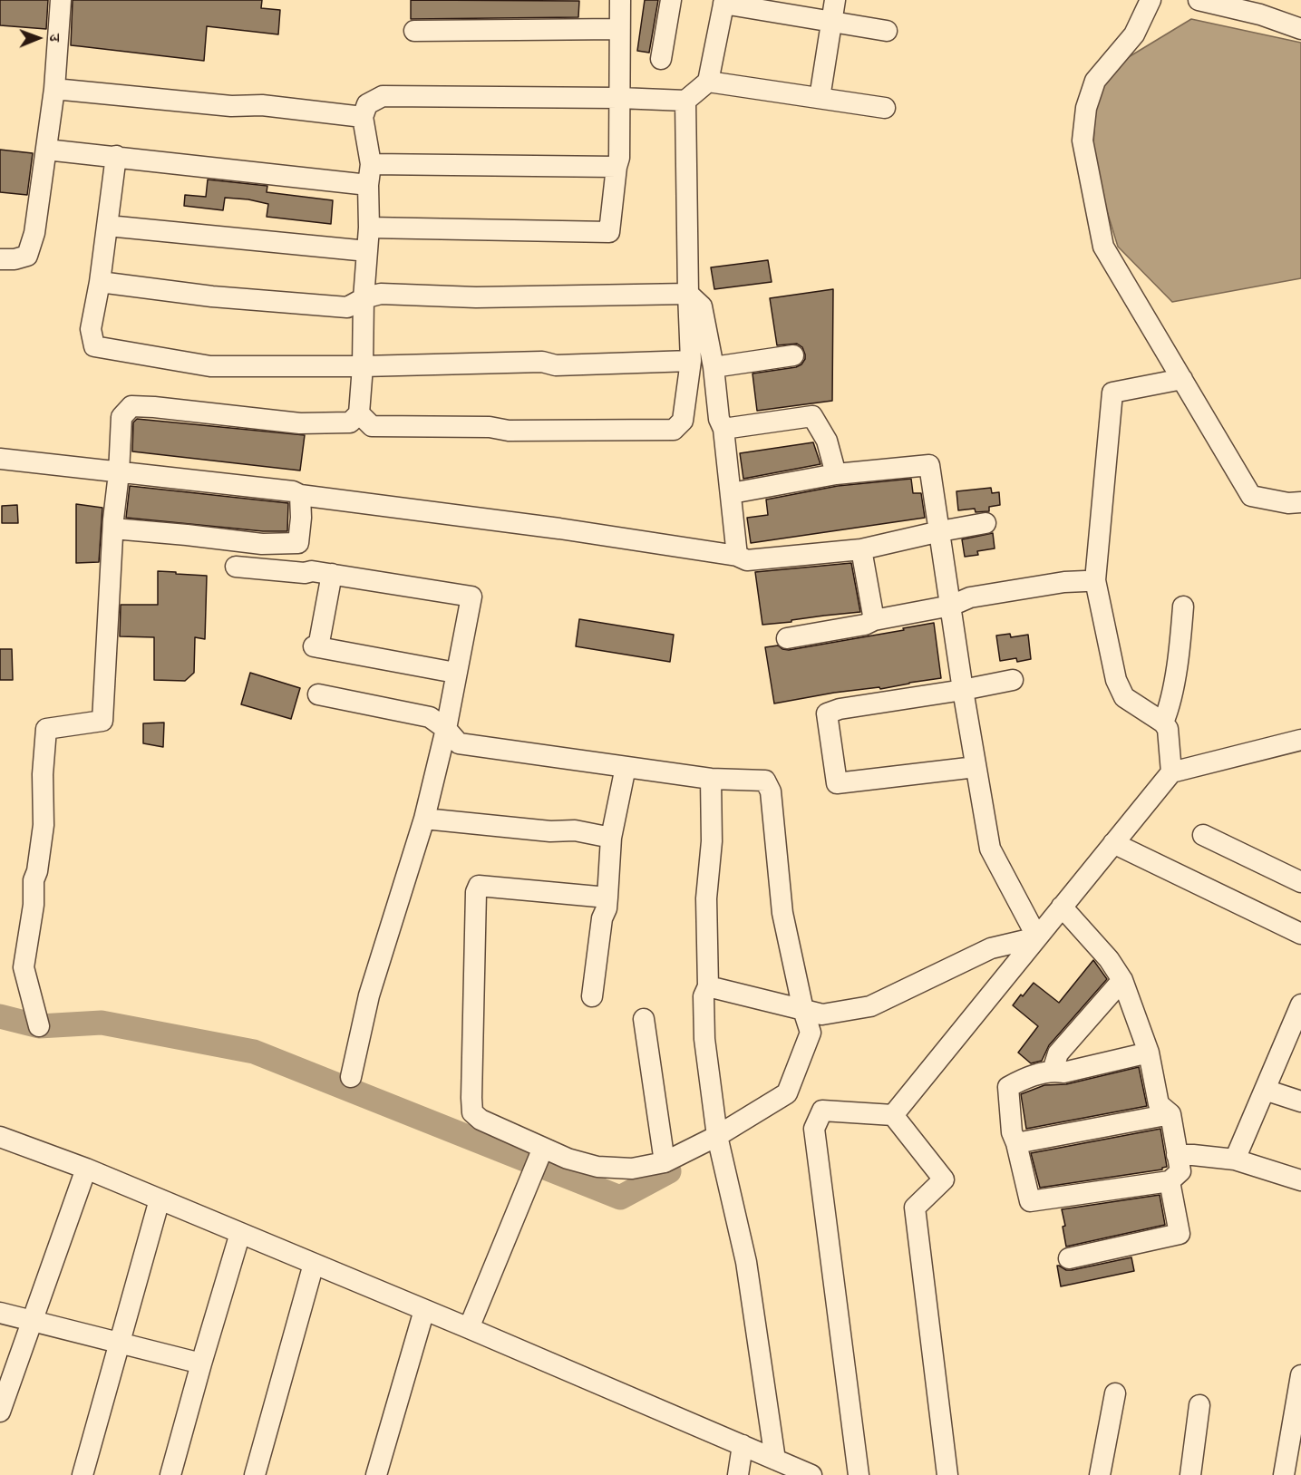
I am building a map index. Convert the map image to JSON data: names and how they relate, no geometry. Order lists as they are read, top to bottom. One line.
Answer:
{"north":"right"}
